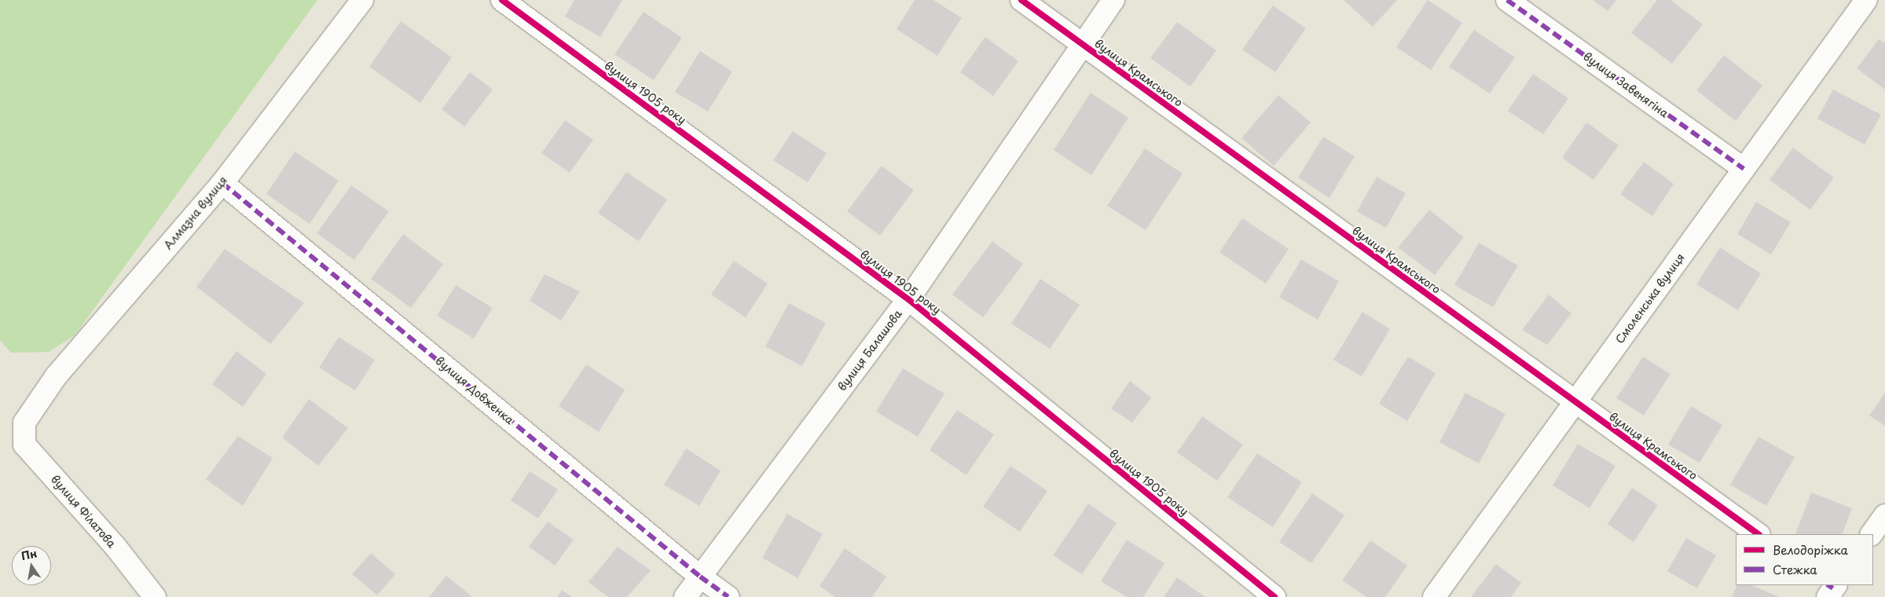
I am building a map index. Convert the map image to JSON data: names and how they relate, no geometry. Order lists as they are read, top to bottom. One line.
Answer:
{"streets":{"street":["вулиця Крамського","вулиця Завенягіна","вулиця 1905 року","Алмазна вулиця","Смоленська вулиця","вулиця Балашова","вулиця Довженка","вулиця Філатова"]},"crossings":[["вулиця Крамського","Смоленська вулиця"],["вулиця Крамського","вулиця Балашова"],["вулиця Завенягіна","Смоленська вулиця"],["вулиця 1905 року","вулиця Балашова"],["Алмазна вулиця","вулиця Довженка"],["Алмазна вулиця","вулиця Філатова"],["вулиця Балашова","вулиця Довженка"]],"legend":["Велодоріжка","Стежка"],"north":"top"}
